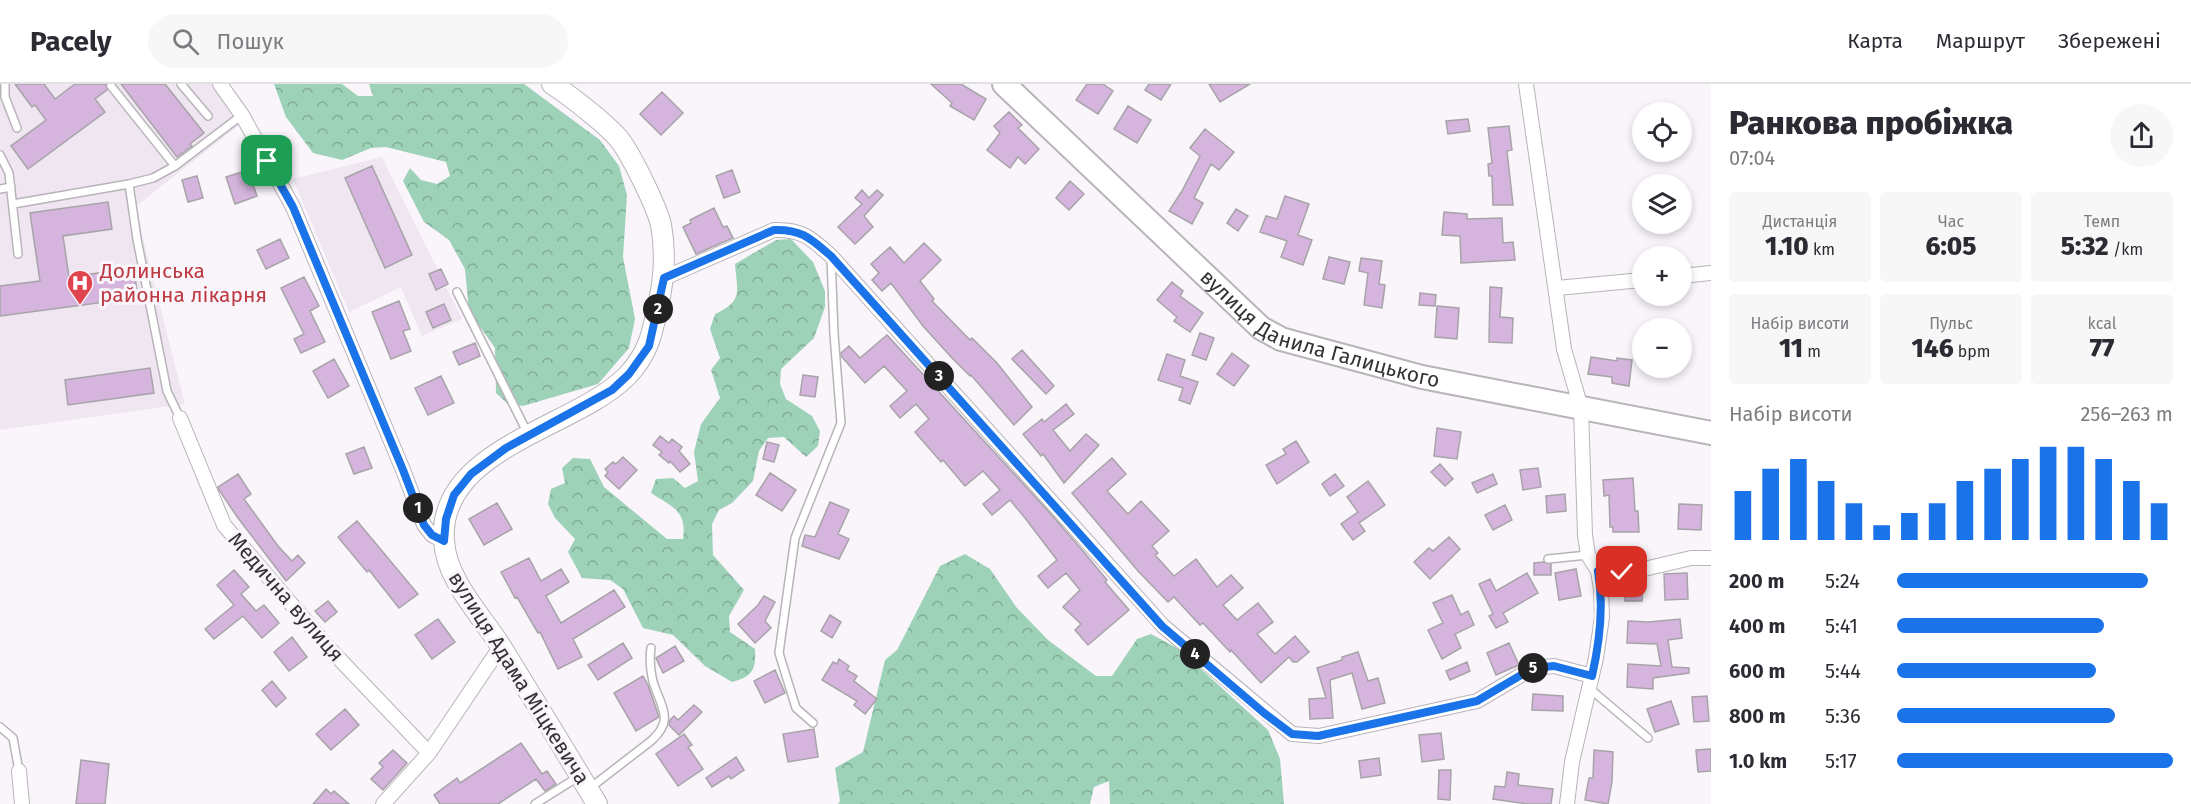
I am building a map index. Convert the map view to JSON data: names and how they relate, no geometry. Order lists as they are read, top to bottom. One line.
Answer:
{"streets":{"main road":["вулиця Данила Галицького"],"street":["Медична вулиця","вулиця Адама Міцкевича"]},"places":{"hospital":["Долинська районна лікарня"]},"page":{"header":"Pacely","search":"Пошук","nav":["Карта","Маршрут","Збережені"],"heading":["Ранкова пробіжка","07:04"],"map_buttons":["+","−"],"stats":[["Дистанція","1.10 km"],["Час","6:05"],["Темп","5:32 /km"],["Набір висоти","11 m"],["Пульс","146 bpm"],["kcal","77"]],"pins":["2","3","1","4","5"],"chart":["Набір висоти","256–263 m"],"list":[{"name":"200 m","note":"5:24"},{"name":"400 m","note":"5:41"},{"name":"600 m","note":"5:44"},{"name":"800 m","note":"5:36"},{"name":"1.0 km","note":"5:17"}]}}
